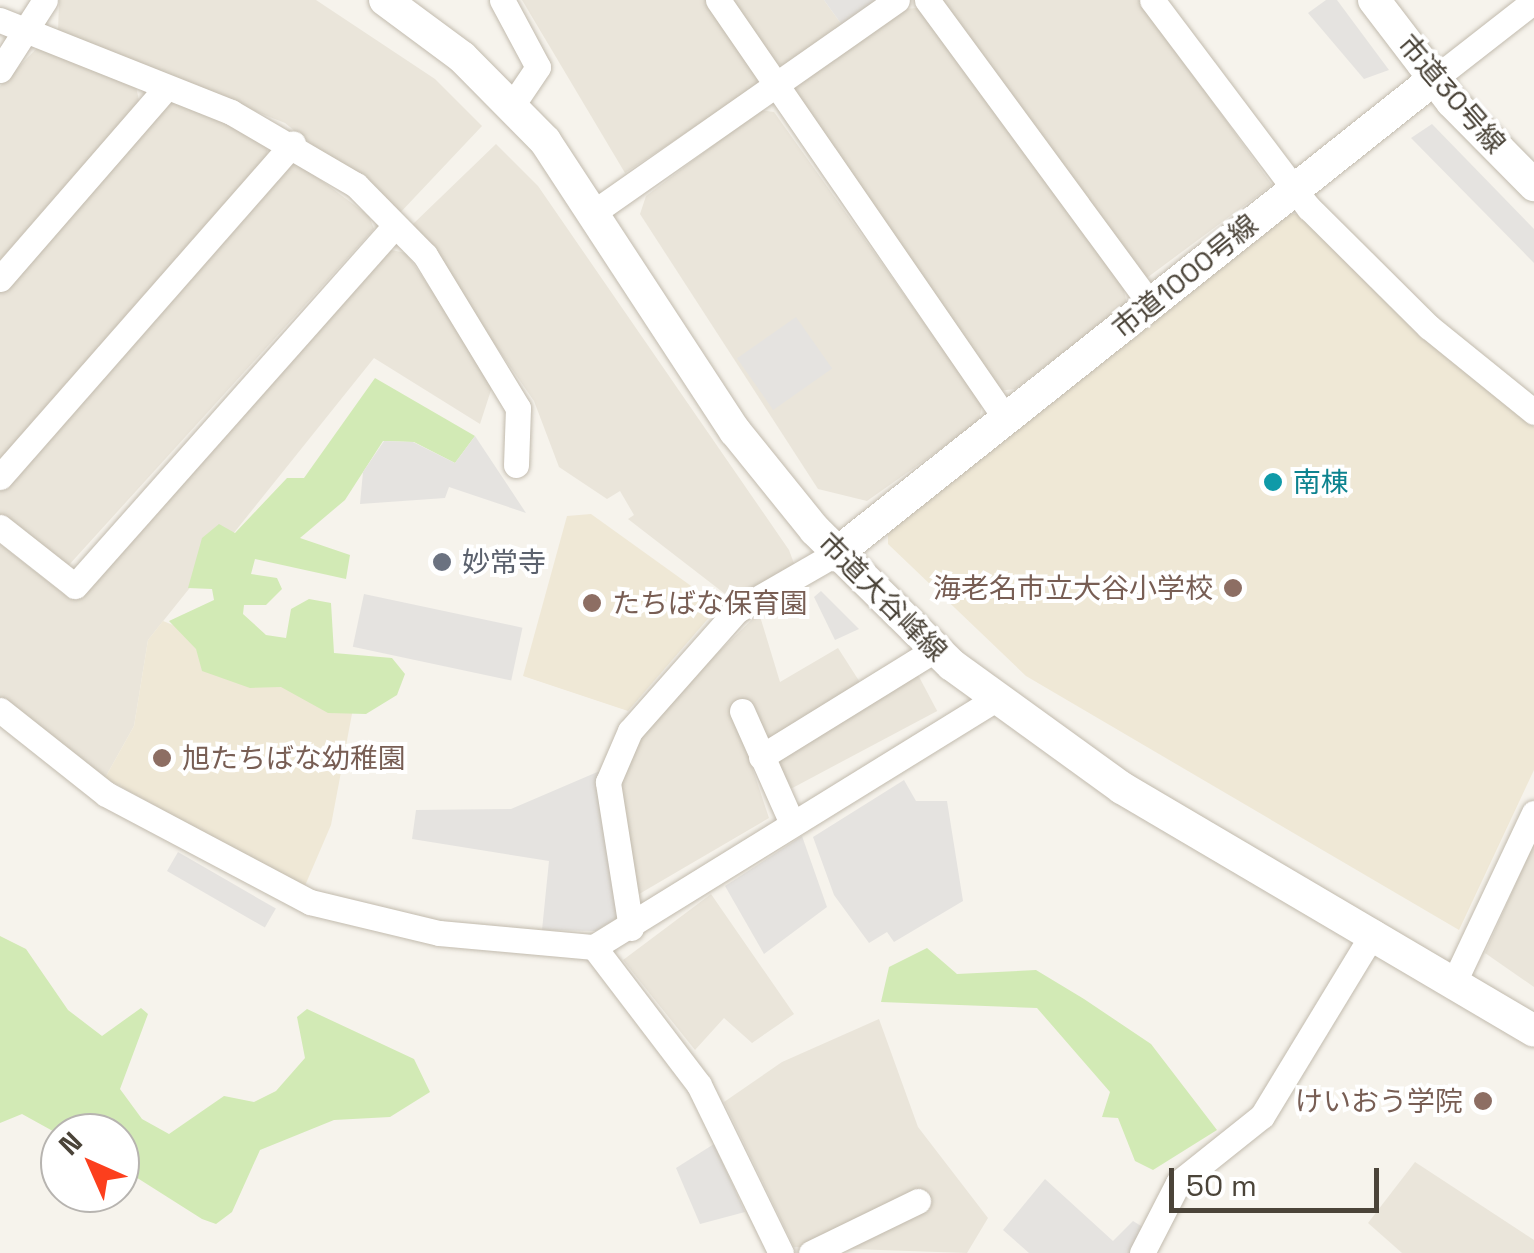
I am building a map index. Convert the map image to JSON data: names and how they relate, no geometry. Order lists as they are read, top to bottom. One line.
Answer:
{"streets":{"street":["市道30号線","市道1000号線","市道大谷峰線"]},"crossings":[["市道30号線","市道1000号線"],["市道1000号線","市道大谷峰線"]],"places":["南棟","妙常寺","海老名市立大谷小学校","たちばな保育園","旭たちばな幼稚園","けいおう学院"],"scale_bar":"50 m","north":"top left"}
